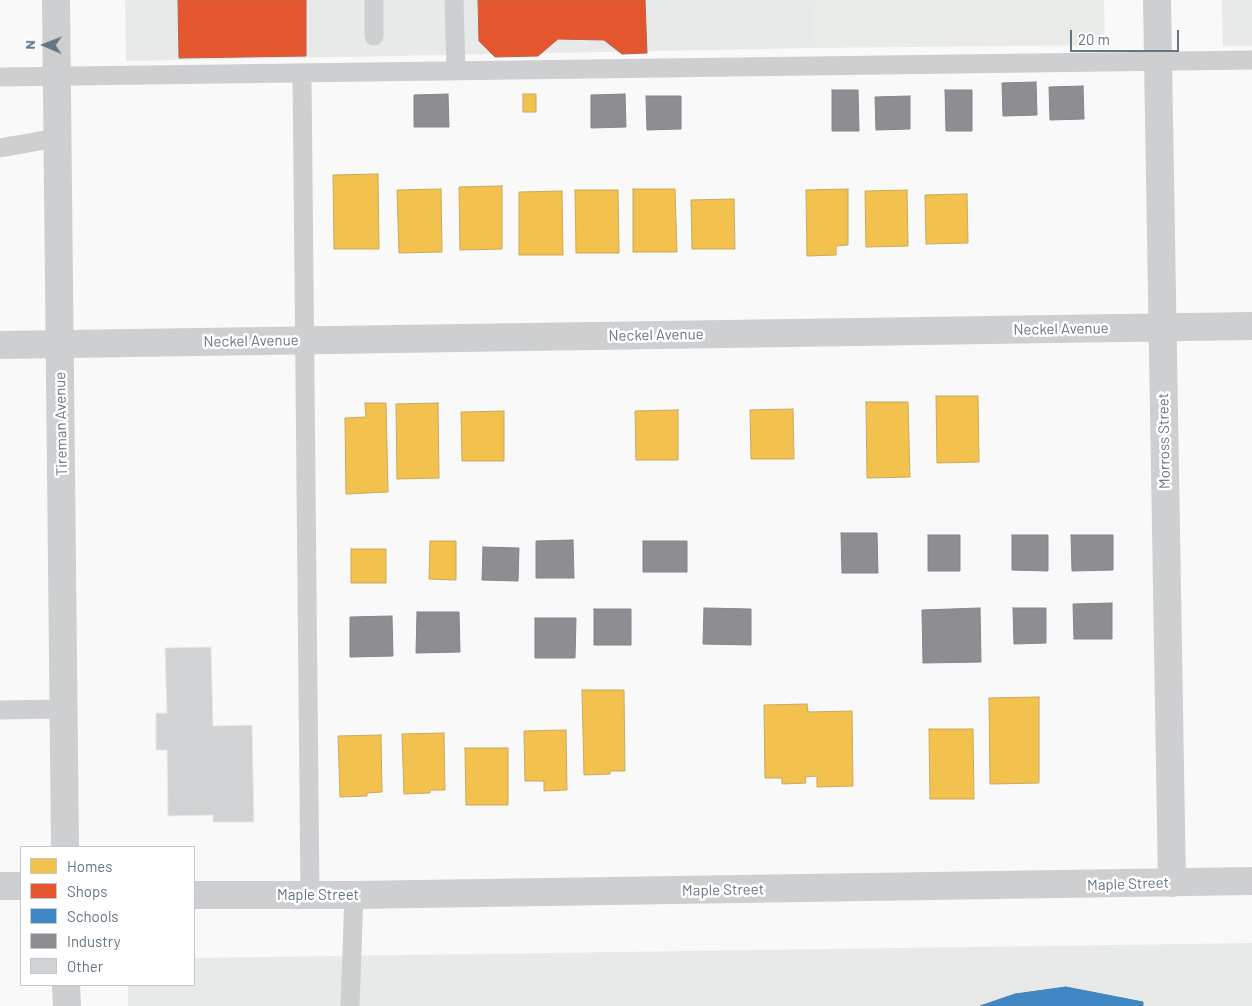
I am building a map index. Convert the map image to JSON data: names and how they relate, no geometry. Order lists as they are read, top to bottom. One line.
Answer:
{"streets":{"street":["Neckel Avenue","Tireman Avenue","Morross Street","Maple Street"]},"crossings":[["Neckel Avenue","Tireman Avenue"],["Neckel Avenue","Morross Street"],["Morross Street","Maple Street"]],"legend":["Homes","Shops","Schools","Industry","Other"],"scale_bar":"20 m","north":"left"}
